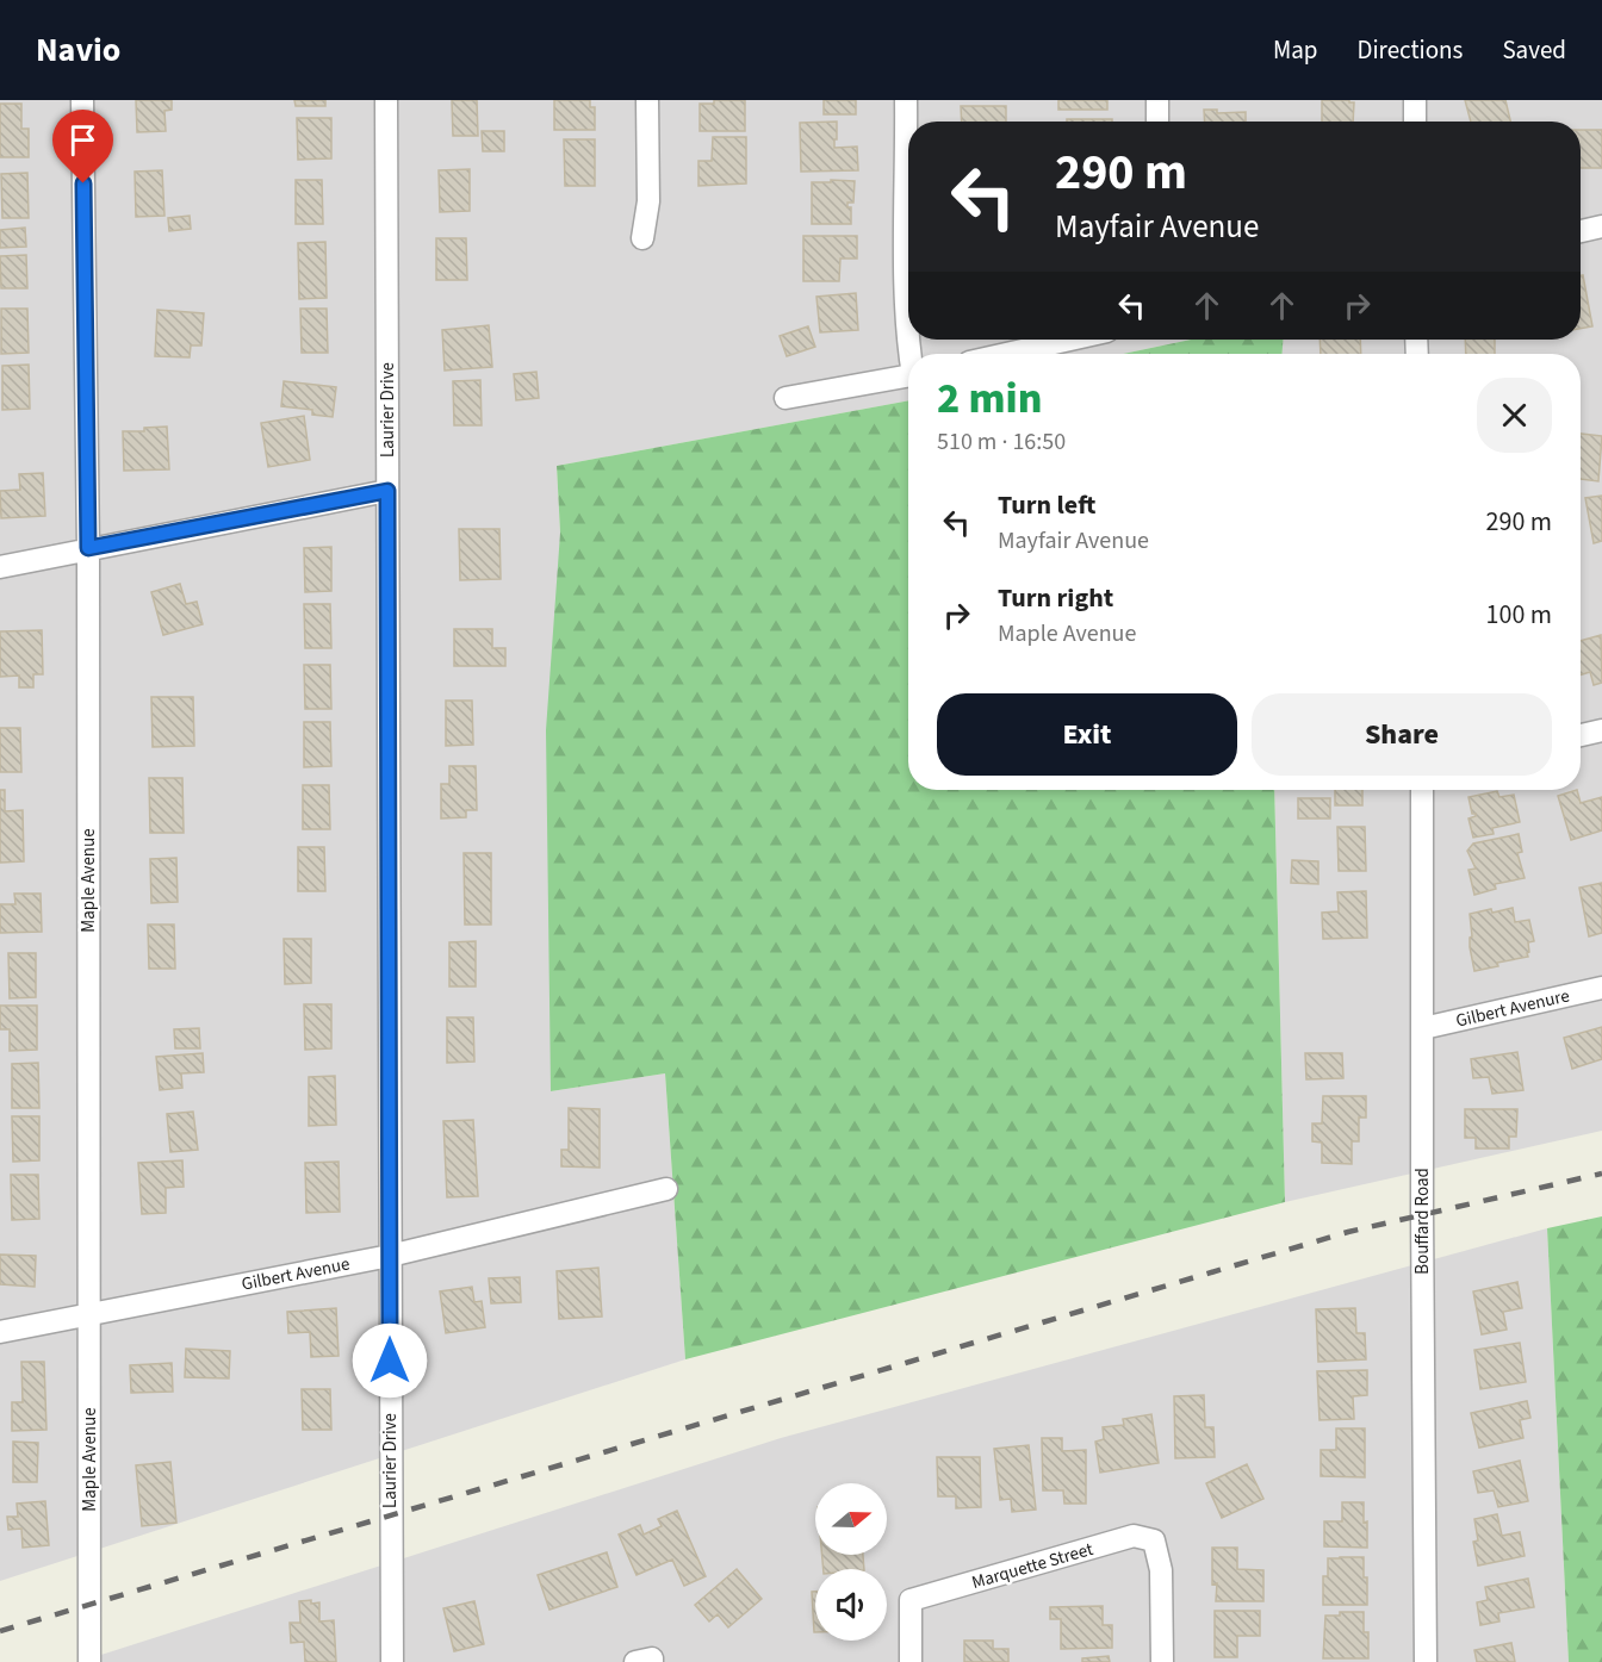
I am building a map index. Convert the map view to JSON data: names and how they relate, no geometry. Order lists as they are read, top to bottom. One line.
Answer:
{"streets":{"street":["Laurier Drive","Maple Avenue","Gilbert Avenure","Bouffard Road","Gilbert Avenue","Marquette Street"]},"crossings":[["Laurier Drive","Gilbert Avenue"],["Maple Avenue","Gilbert Avenue"],["Gilbert Avenure","Bouffard Road"]],"north":"right","page":{"header":"Navio","nav":["Map","Directions","Saved"],"turn":["290 m","Mayfair Avenue"],"heading":["2 min","510 m · 16:50"],"list":[{"name":"Turn left","note":"Mayfair Avenue","value":"290 m"},{"name":"Turn right","note":"Maple Avenue","value":"100 m"}],"buttons":["Exit","Share"]}}
